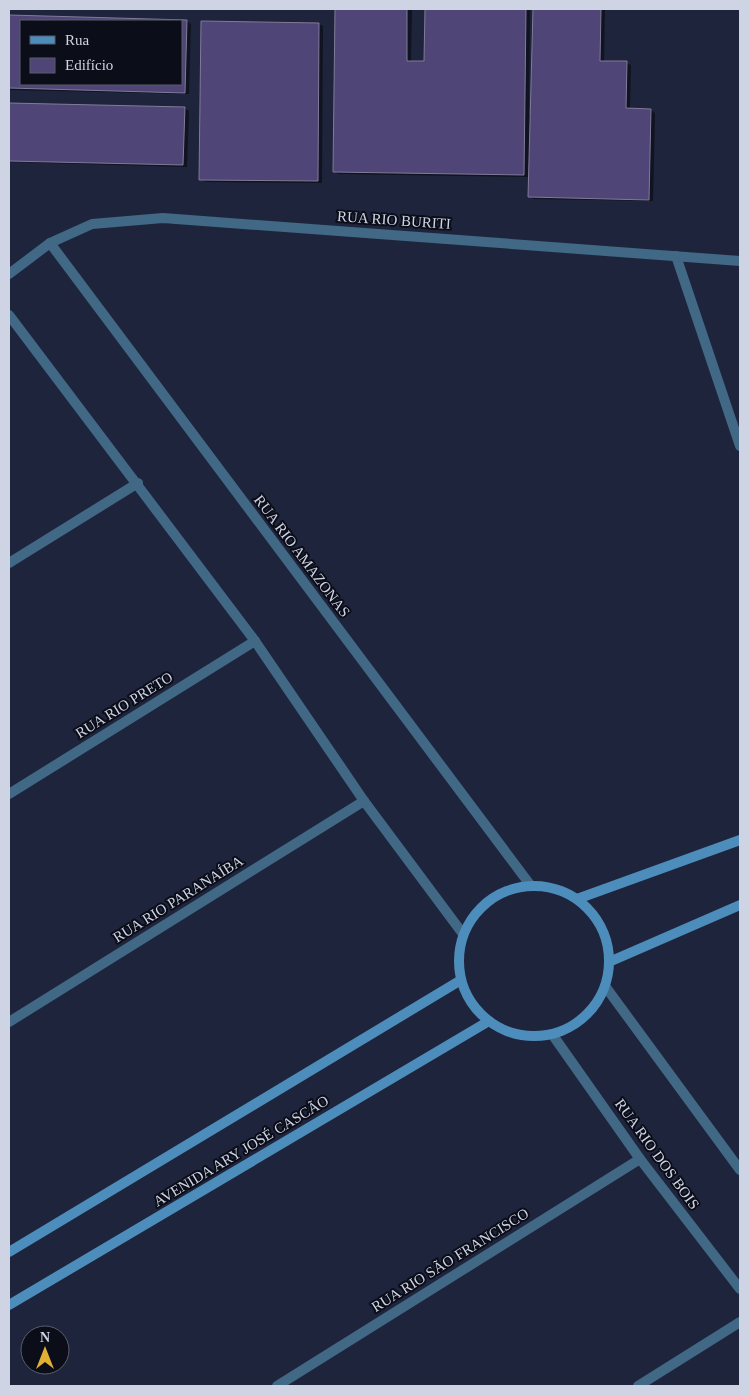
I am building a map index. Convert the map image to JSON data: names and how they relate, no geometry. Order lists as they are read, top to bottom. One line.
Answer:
{"streets":{"street":["RUA RIO BURITI","RUA RIO AMAZONAS","RUA RIO PRETO","RUA RIO PARANAÍBA","AVENIDA ARY JOSÉ CASCÃO","RUA RIO DOS BOIS","RUA RIO SÃO FRANCISCO"]},"crossings":[["RUA RIO BURITI","RUA RIO AMAZONAS"],["RUA RIO AMAZONAS","AVENIDA ARY JOSÉ CASCÃO"],["RUA RIO AMAZONAS","RUA RIO DOS BOIS"],["AVENIDA ARY JOSÉ CASCÃO","RUA RIO DOS BOIS"],["RUA RIO DOS BOIS","RUA RIO SÃO FRANCISCO"]],"legend":["Rua","Edifício"],"north":"top"}
